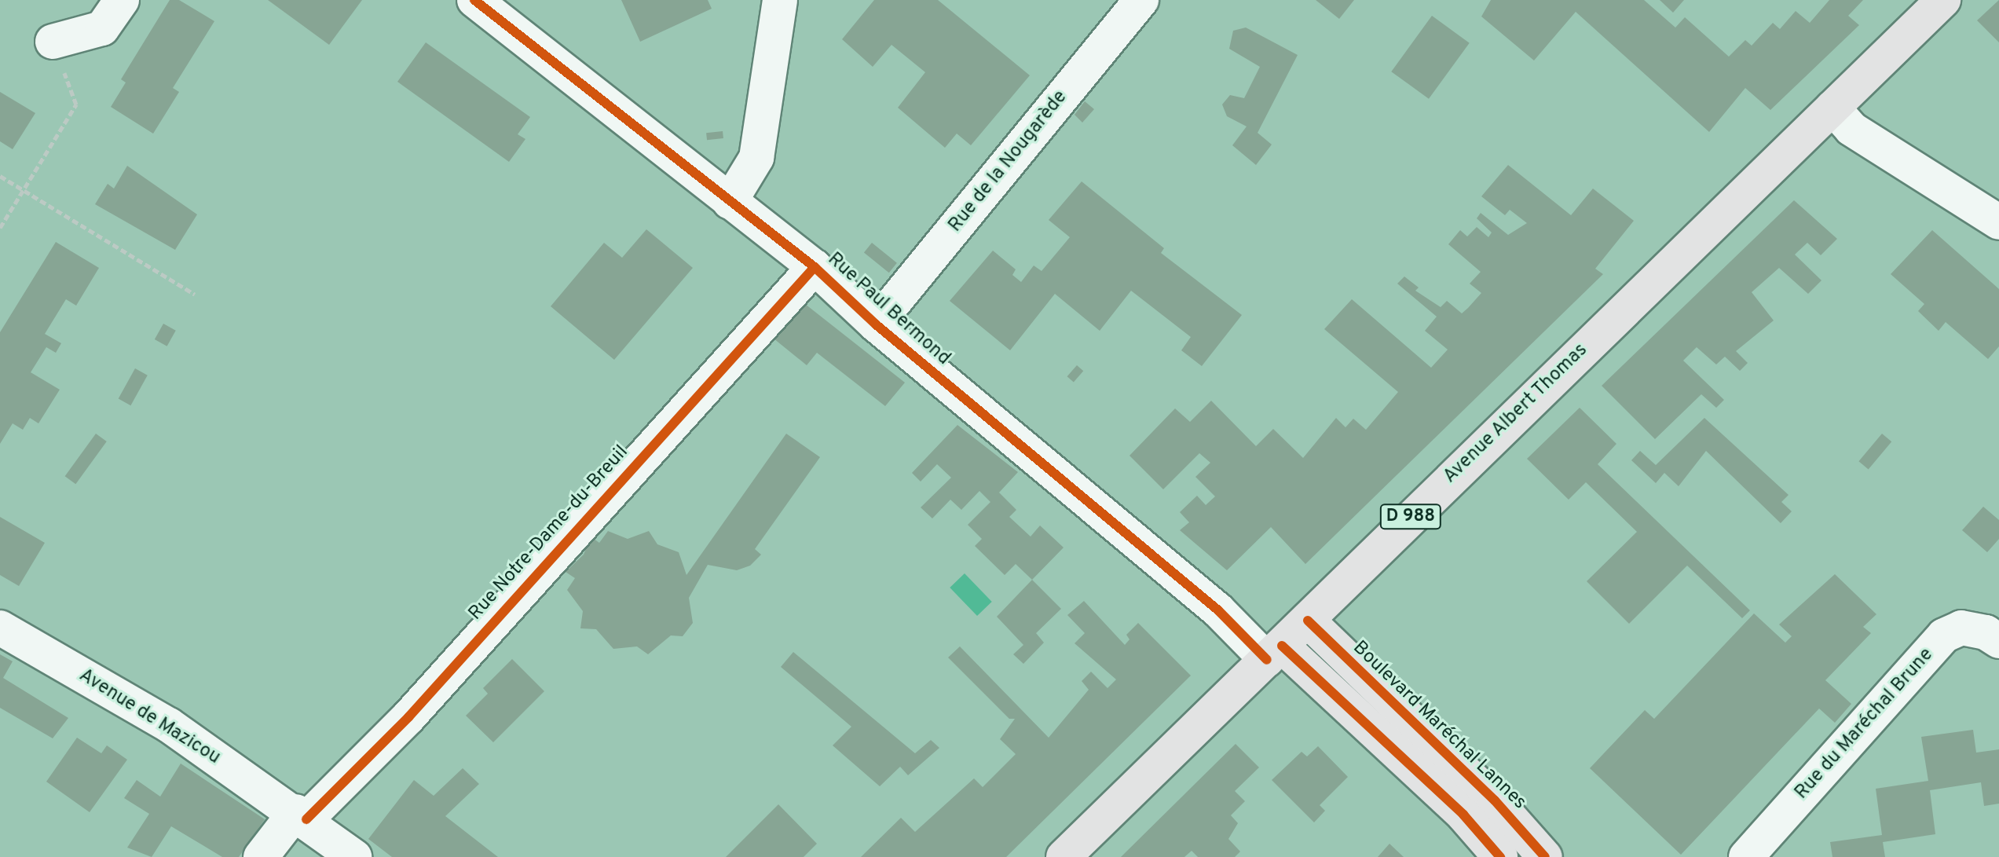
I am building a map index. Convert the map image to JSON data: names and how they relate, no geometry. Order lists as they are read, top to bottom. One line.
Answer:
{"streets":{"main road":["Avenue Albert Thomas","D 988","Boulevard Maréchal Lannes"],"street":["Rue de la Nougarède","Rue Paul Bermond","Rue Notre-Dame-du-Breuil","Avenue de Mazicou","Rue du Maréchal Brune"]},"crossings":[["Rue de la Nougarède","Rue Paul Bermond"],["Rue Paul Bermond","Avenue Albert Thomas"],["Rue Paul Bermond","Rue Notre-Dame-du-Breuil"],["Avenue Albert Thomas","Boulevard Maréchal Lannes"],["Rue Notre-Dame-du-Breuil","Avenue de Mazicou"]]}
